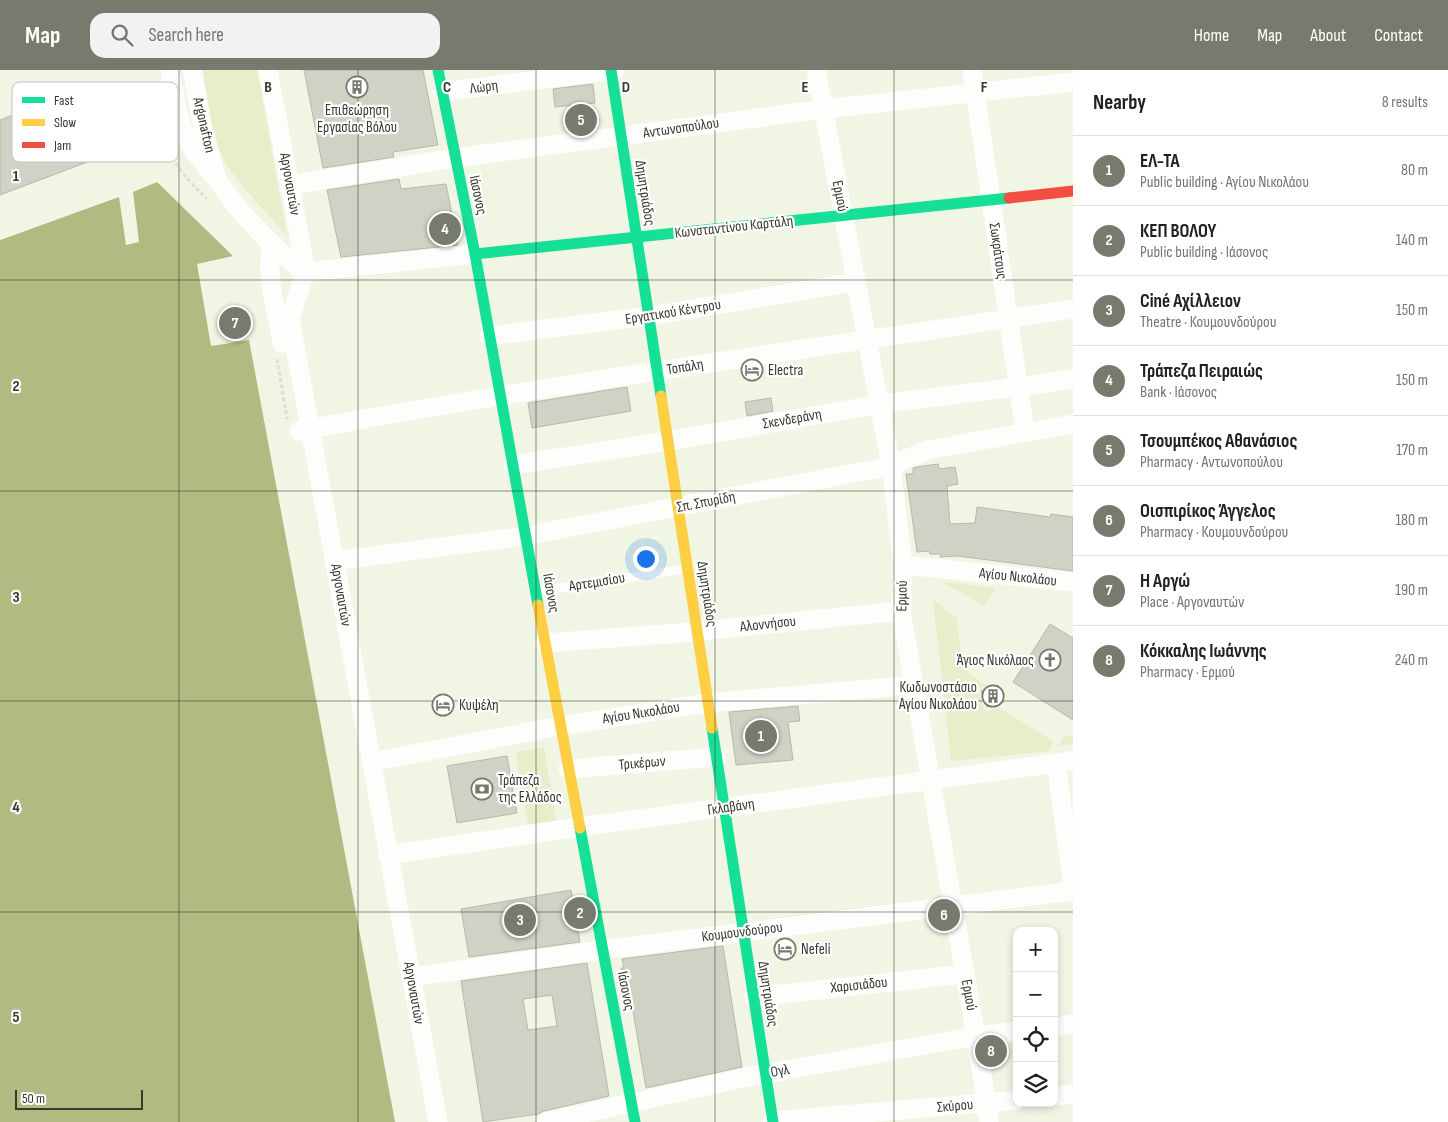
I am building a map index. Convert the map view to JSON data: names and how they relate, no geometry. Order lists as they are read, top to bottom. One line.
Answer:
{"streets":{"main road":["Δημητριάδος","Ιάσονος","Κωνσταντίνου Καρτάλη"],"street":["Λώρη","Argonafton","Αντωνοπούλου","Αργοναυτών","Ερμού","Σωκράτους","Εργατικού Κέντρου","Τοπάλη","Σκενδεράνη","Σπ. Σπυρίδη","Αγίου Νικολάου","Αλοννήσου","Τρικέρων","Γκλαβάνη","Κουμουνδούρου","Χαρισιάδου","Ογλ","Σκύρου"],"lane":["Αρτεμισίου"]},"crossings":[["Λώρη","Δημητριάδος"],["Λώρη","Ιάσονος"],["Αντωνοπούλου","Αργοναυτών"],["Αντωνοπούλου","Δημητριάδος"],["Αντωνοπούλου","Ιάσονος"],["Αντωνοπούλου","Ερμού"],["Αντωνοπούλου","Σωκράτους"],["Αργοναυτών","Κωνσταντίνου Καρτάλη"],["Αργοναυτών","Τοπάλη"],["Αργοναυτών","Σπ. Σπυρίδη"],["Αργοναυτών","Αγίου Νικολάου"],["Αργοναυτών","Γκλαβάνη"],["Αργοναυτών","Κουμουνδούρου"],["Δημητριάδος","Κωνσταντίνου Καρτάλη"],["Δημητριάδος","Εργατικού Κέντρου"],["Δημητριάδος","Τοπάλη"],["Δημητριάδος","Σκενδεράνη"],["Δημητριάδος","Σπ. Σπυρίδη"],["Δημητριάδος","Αγίου Νικολάου"],["Δημητριάδος","Αρτεμισίου"],["Δημητριάδος","Αλοννήσου"],["Δημητριάδος","Τρικέρων"],["Δημητριάδος","Γκλαβάνη"],["Δημητριάδος","Κουμουνδούρου"],["Δημητριάδος","Χαρισιάδου"],["Δημητριάδος","Ογλ"],["Δημητριάδος","Σκύρου"],["Ιάσονος","Κωνσταντίνου Καρτάλη"],["Ιάσονος","Εργατικού Κέντρου"],["Ιάσονος","Τοπάλη"],["Ιάσονος","Σκενδεράνη"],["Ιάσονος","Σπ. Σπυρίδη"],["Ιάσονος","Αγίου Νικολάου"],["Ιάσονος","Αρτεμισίου"],["Ιάσονος","Αλοννήσου"],["Ιάσονος","Τρικέρων"],["Ιάσονος","Γκλαβάνη"],["Ιάσονος","Κουμουνδούρου"],["Ιάσονος","Ογλ"],["Ερμού","Κωνσταντίνου Καρτάλη"],["Ερμού","Εργατικού Κέντρου"],["Ερμού","Τοπάλη"],["Ερμού","Σκενδεράνη"],["Ερμού","Σπ. Σπυρίδη"],["Ερμού","Αγίου Νικολάου"],["Ερμού","Αλοννήσου"],["Ερμού","Γκλαβάνη"],["Ερμού","Κουμουνδούρου"],["Ερμού","Χαρισιάδου"],["Ερμού","Ογλ"],["Ερμού","Σκύρου"],["Κωνσταντίνου Καρτάλη","Σωκράτους"],["Σωκράτους","Τοπάλη"],["Σωκράτους","Σκενδεράνη"],["Σωκράτους","Σπ. Σπυρίδη"]],"places":{"building":["Επιθεώρηση Εργασίας Βόλου","Κωδωνοστάσιο Αγίου Νικολάου"],"hotel":["Electra","Κυψέλη","Nefeli"],"church":["Άγιος Νικόλαος"],"bank":["Τράπεζα της Ελλάδος"]},"legend":["Fast","Slow","Jam"],"scale_bar":"50 m","page":{"header":"Map","search":"Search here","nav":["Home","Map","About","Contact"],"heading":["Nearby","8 results"],"pins":["5","4","7","1","2","6","3","8"],"list":[{"mark":"1","name":"ΕΛ-ΤΑ","note":"Public building · Αγίου Νικολάου","value":"80 m"},{"mark":"2","name":"ΚΕΠ ΒΟΛΟΥ","note":"Public building · Ιάσονος","value":"140 m"},{"mark":"3","name":"Ciné Αχίλλειον","note":"Theatre · Κουμουνδούρου","value":"150 m"},{"mark":"4","name":"Τράπεζα Πειραιώς","note":"Bank · Ιάσονος","value":"150 m"},{"mark":"5","name":"Τσουμπέκος Αθανάσιος","note":"Pharmacy · Αντωνοπούλου","value":"170 m"},{"mark":"6","name":"Οισπιρίκος Άγγελος","note":"Pharmacy · Κουμουνδούρου","value":"180 m"},{"mark":"7","name":"Η Αργώ","note":"Place · Αργοναυτών","value":"190 m"},{"mark":"8","name":"Κόκκαλης Ιωάννης","note":"Pharmacy · Ερμού","value":"240 m"}],"map_buttons":["+","−"],"scale":"50 m"},"grid":{"columns":["B","C","D","E","F"],"rows":["1","2","3","4","5"]}}
